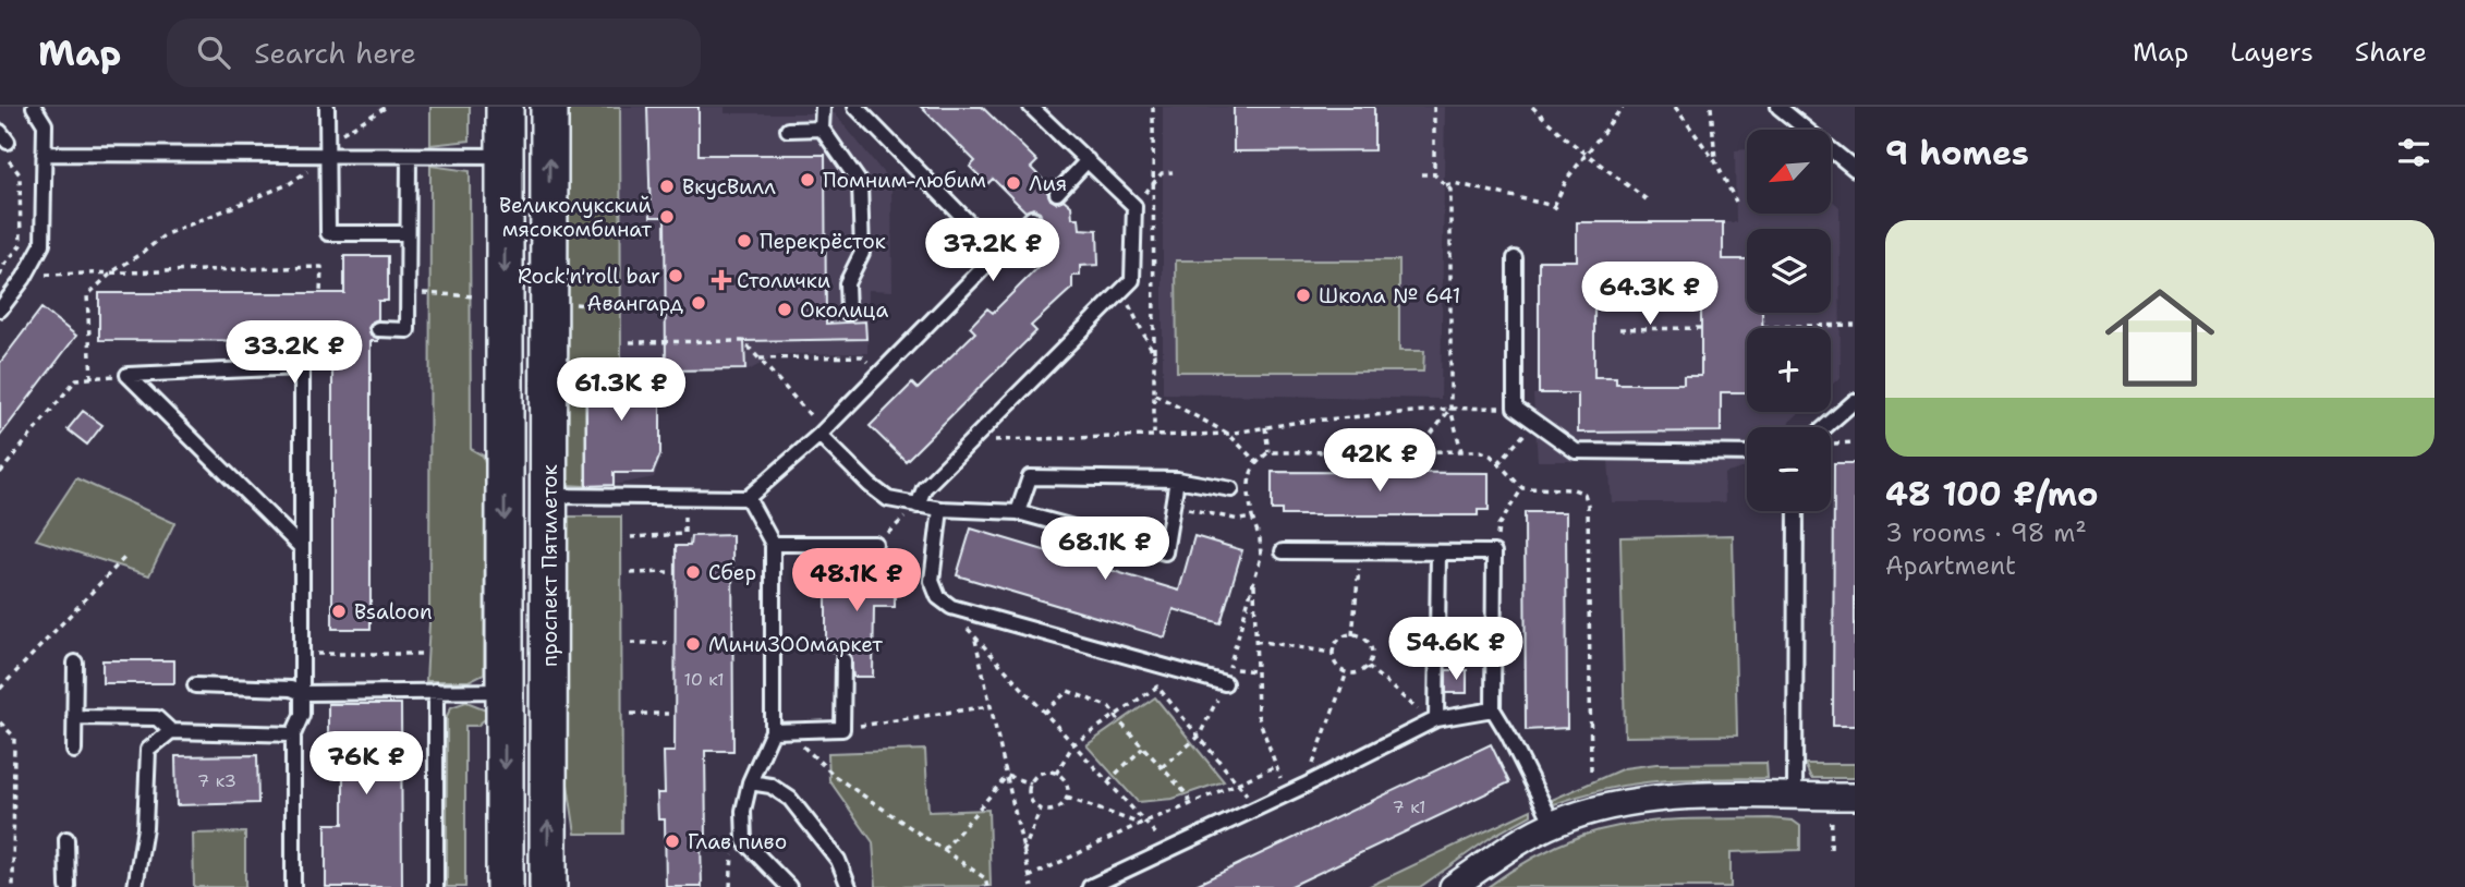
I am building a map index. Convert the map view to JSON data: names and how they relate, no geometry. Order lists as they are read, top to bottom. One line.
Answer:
{"streets":{"street":["проспект Пятилеток"]},"places":{"other":["Помним-любим","Лия","ВкусВилл","Великолукский мясокомбинат","Перекрёсток","Rock'n'roll bar","Школа № 641","Авангард","Околица","Сбер","Bsaloon","МиниЗООмаркет","Глав пиво"],"health":["Столички"]},"house_numbers":["10 к1","7 к3","7 к1"],"north":"bottom left","page":{"header":"Map","search":"Search here","nav":["Map","Layers","Share"],"heading":"9 homes","map_buttons":["+","−"],"list":[{"name":"48 100 ₽/mo","note":"3 rooms · 98 m² · Apartment"}],"price":["37.2K ₽","64.3K ₽","33.2K ₽","61.3K ₽","42K ₽","68.1K ₽","48.1K ₽","54.6K ₽","76K ₽"]}}
